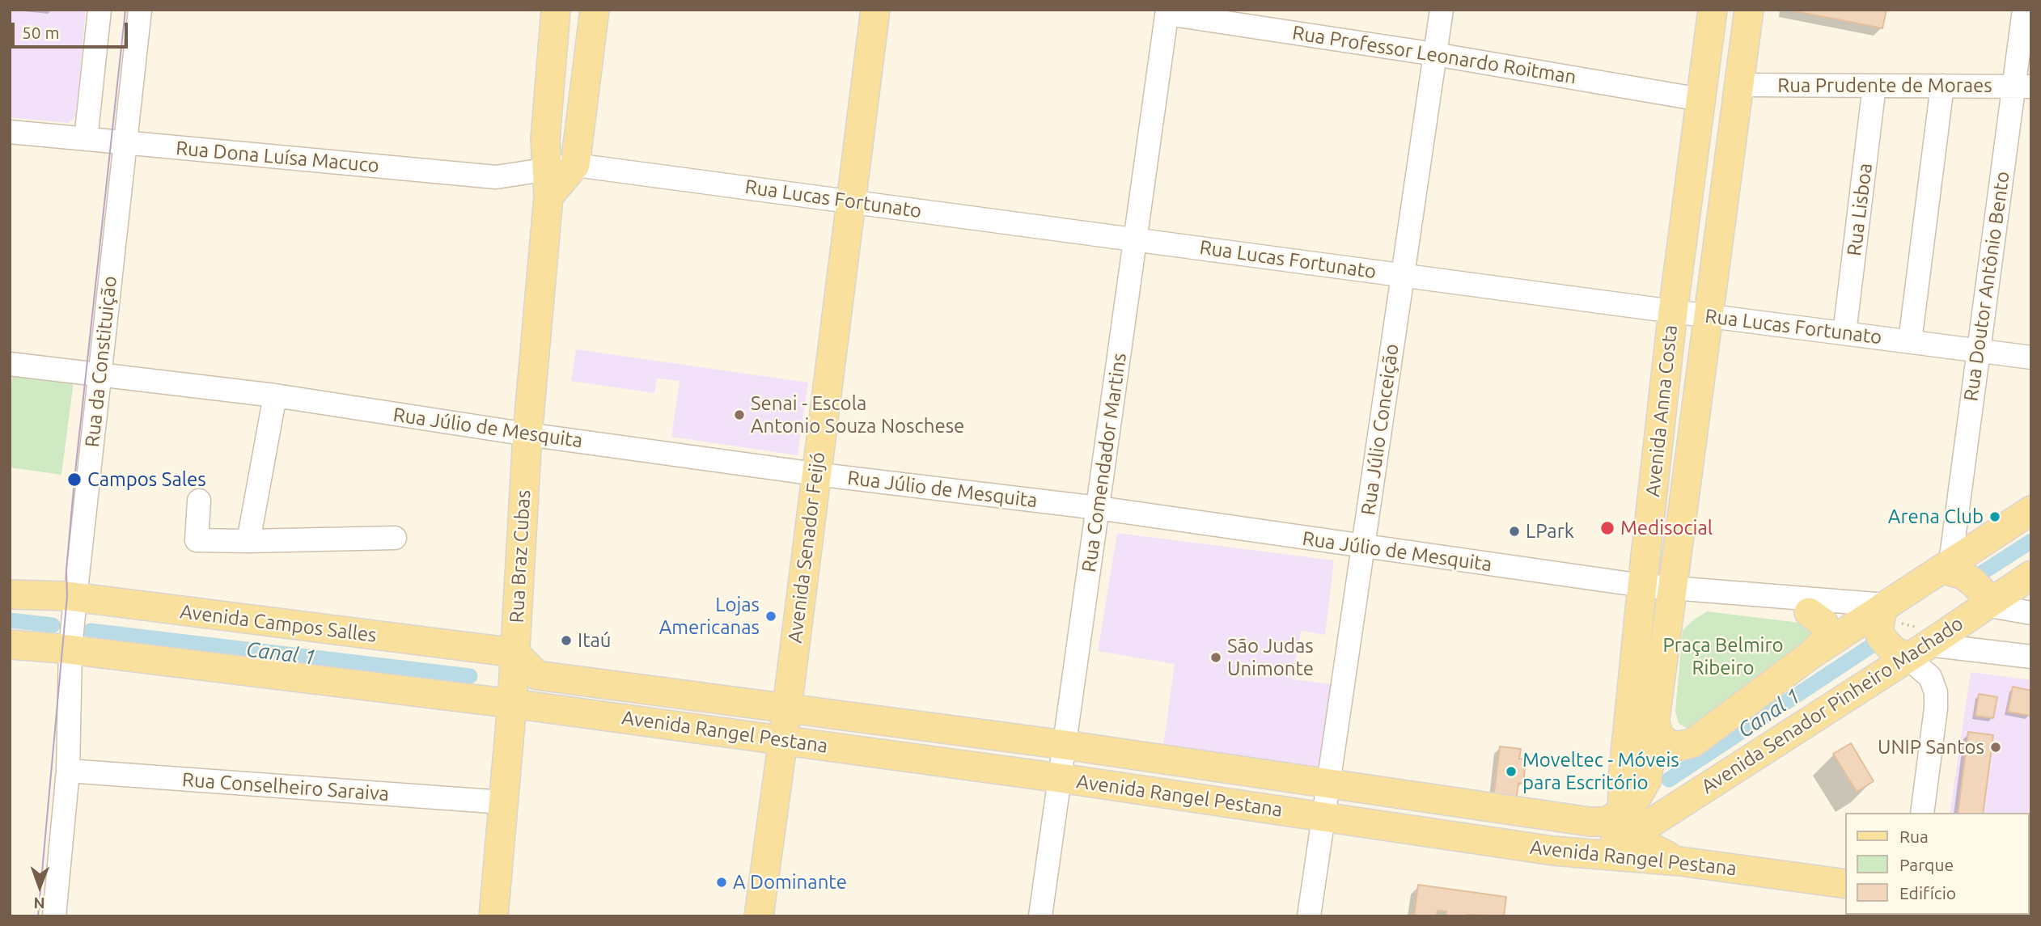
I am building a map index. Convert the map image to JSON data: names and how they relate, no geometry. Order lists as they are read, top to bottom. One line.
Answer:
{"streets":{"main road":["Avenida Anna Costa","Avenida Senador Feijó","Rua Braz Cubas","Avenida Campos Salles","Avenida Senador Pinheiro Machado","Avenida Rangel Pestana"],"street":["Rua Professor Leonardo Roitman","Rua Prudente de Moraes","Rua Dona Luísa Macuco","Rua Lucas Fortunato","Rua Lisboa","Rua Doutor Antônio Bento","Rua da Constituição","Rua Júlio de Mesquita","Rua Júlio Conceição","Rua Comendador Martins","Rua Conselheiro Saraiva"]},"crossings":[["Rua Professor Leonardo Roitman","Avenida Anna Costa"],["Rua Professor Leonardo Roitman","Rua Júlio Conceição"],["Rua Professor Leonardo Roitman","Rua Comendador Martins"],["Rua Prudente de Moraes","Rua Lisboa"],["Rua Prudente de Moraes","Rua Doutor Antônio Bento"],["Rua Prudente de Moraes","Avenida Anna Costa"],["Rua Dona Luísa Macuco","Rua da Constituição"],["Rua Dona Luísa Macuco","Rua Braz Cubas"],["Rua Lucas Fortunato","Rua Lisboa"],["Rua Lucas Fortunato","Rua Doutor Antônio Bento"],["Rua Lucas Fortunato","Avenida Anna Costa"],["Rua Lucas Fortunato","Rua Júlio Conceição"],["Rua Lucas Fortunato","Rua Comendador Martins"],["Rua Lucas Fortunato","Avenida Senador Feijó"],["Rua da Constituição","Rua Júlio de Mesquita"],["Rua da Constituição","Avenida Campos Salles"],["Rua da Constituição","Rua Conselheiro Saraiva"],["Avenida Anna Costa","Rua Júlio de Mesquita"],["Avenida Anna Costa","Avenida Senador Pinheiro Machado"],["Avenida Anna Costa","Avenida Rangel Pestana"],["Rua Júlio de Mesquita","Rua Júlio Conceição"],["Rua Júlio de Mesquita","Rua Comendador Martins"],["Rua Júlio de Mesquita","Avenida Senador Feijó"],["Rua Júlio de Mesquita","Rua Braz Cubas"],["Rua Júlio Conceição","Avenida Rangel Pestana"],["Rua Comendador Martins","Avenida Rangel Pestana"],["Avenida Senador Feijó","Avenida Rangel Pestana"],["Rua Braz Cubas","Avenida Campos Salles"],["Rua Braz Cubas","Avenida Rangel Pestana"],["Rua Braz Cubas","Rua Conselheiro Saraiva"],["Avenida Campos Salles","Avenida Rangel Pestana"],["Avenida Senador Pinheiro Machado","Avenida Rangel Pestana"]],"water":["Canal 1"],"parks":["Praça Belmiro Ribeiro"],"places":["Senai - Escola Antonio Souza Noschese","Campos Sales","Arena Club","Medisocial","LPark","Lojas Americanas","Itaú","São Judas Unimonte","UNIP Santos","Moveltec - Móveis para Escritório","A Dominante"],"legend":["Rua","Parque","Edifício"],"scale_bar":"50 m","north":"bottom"}
